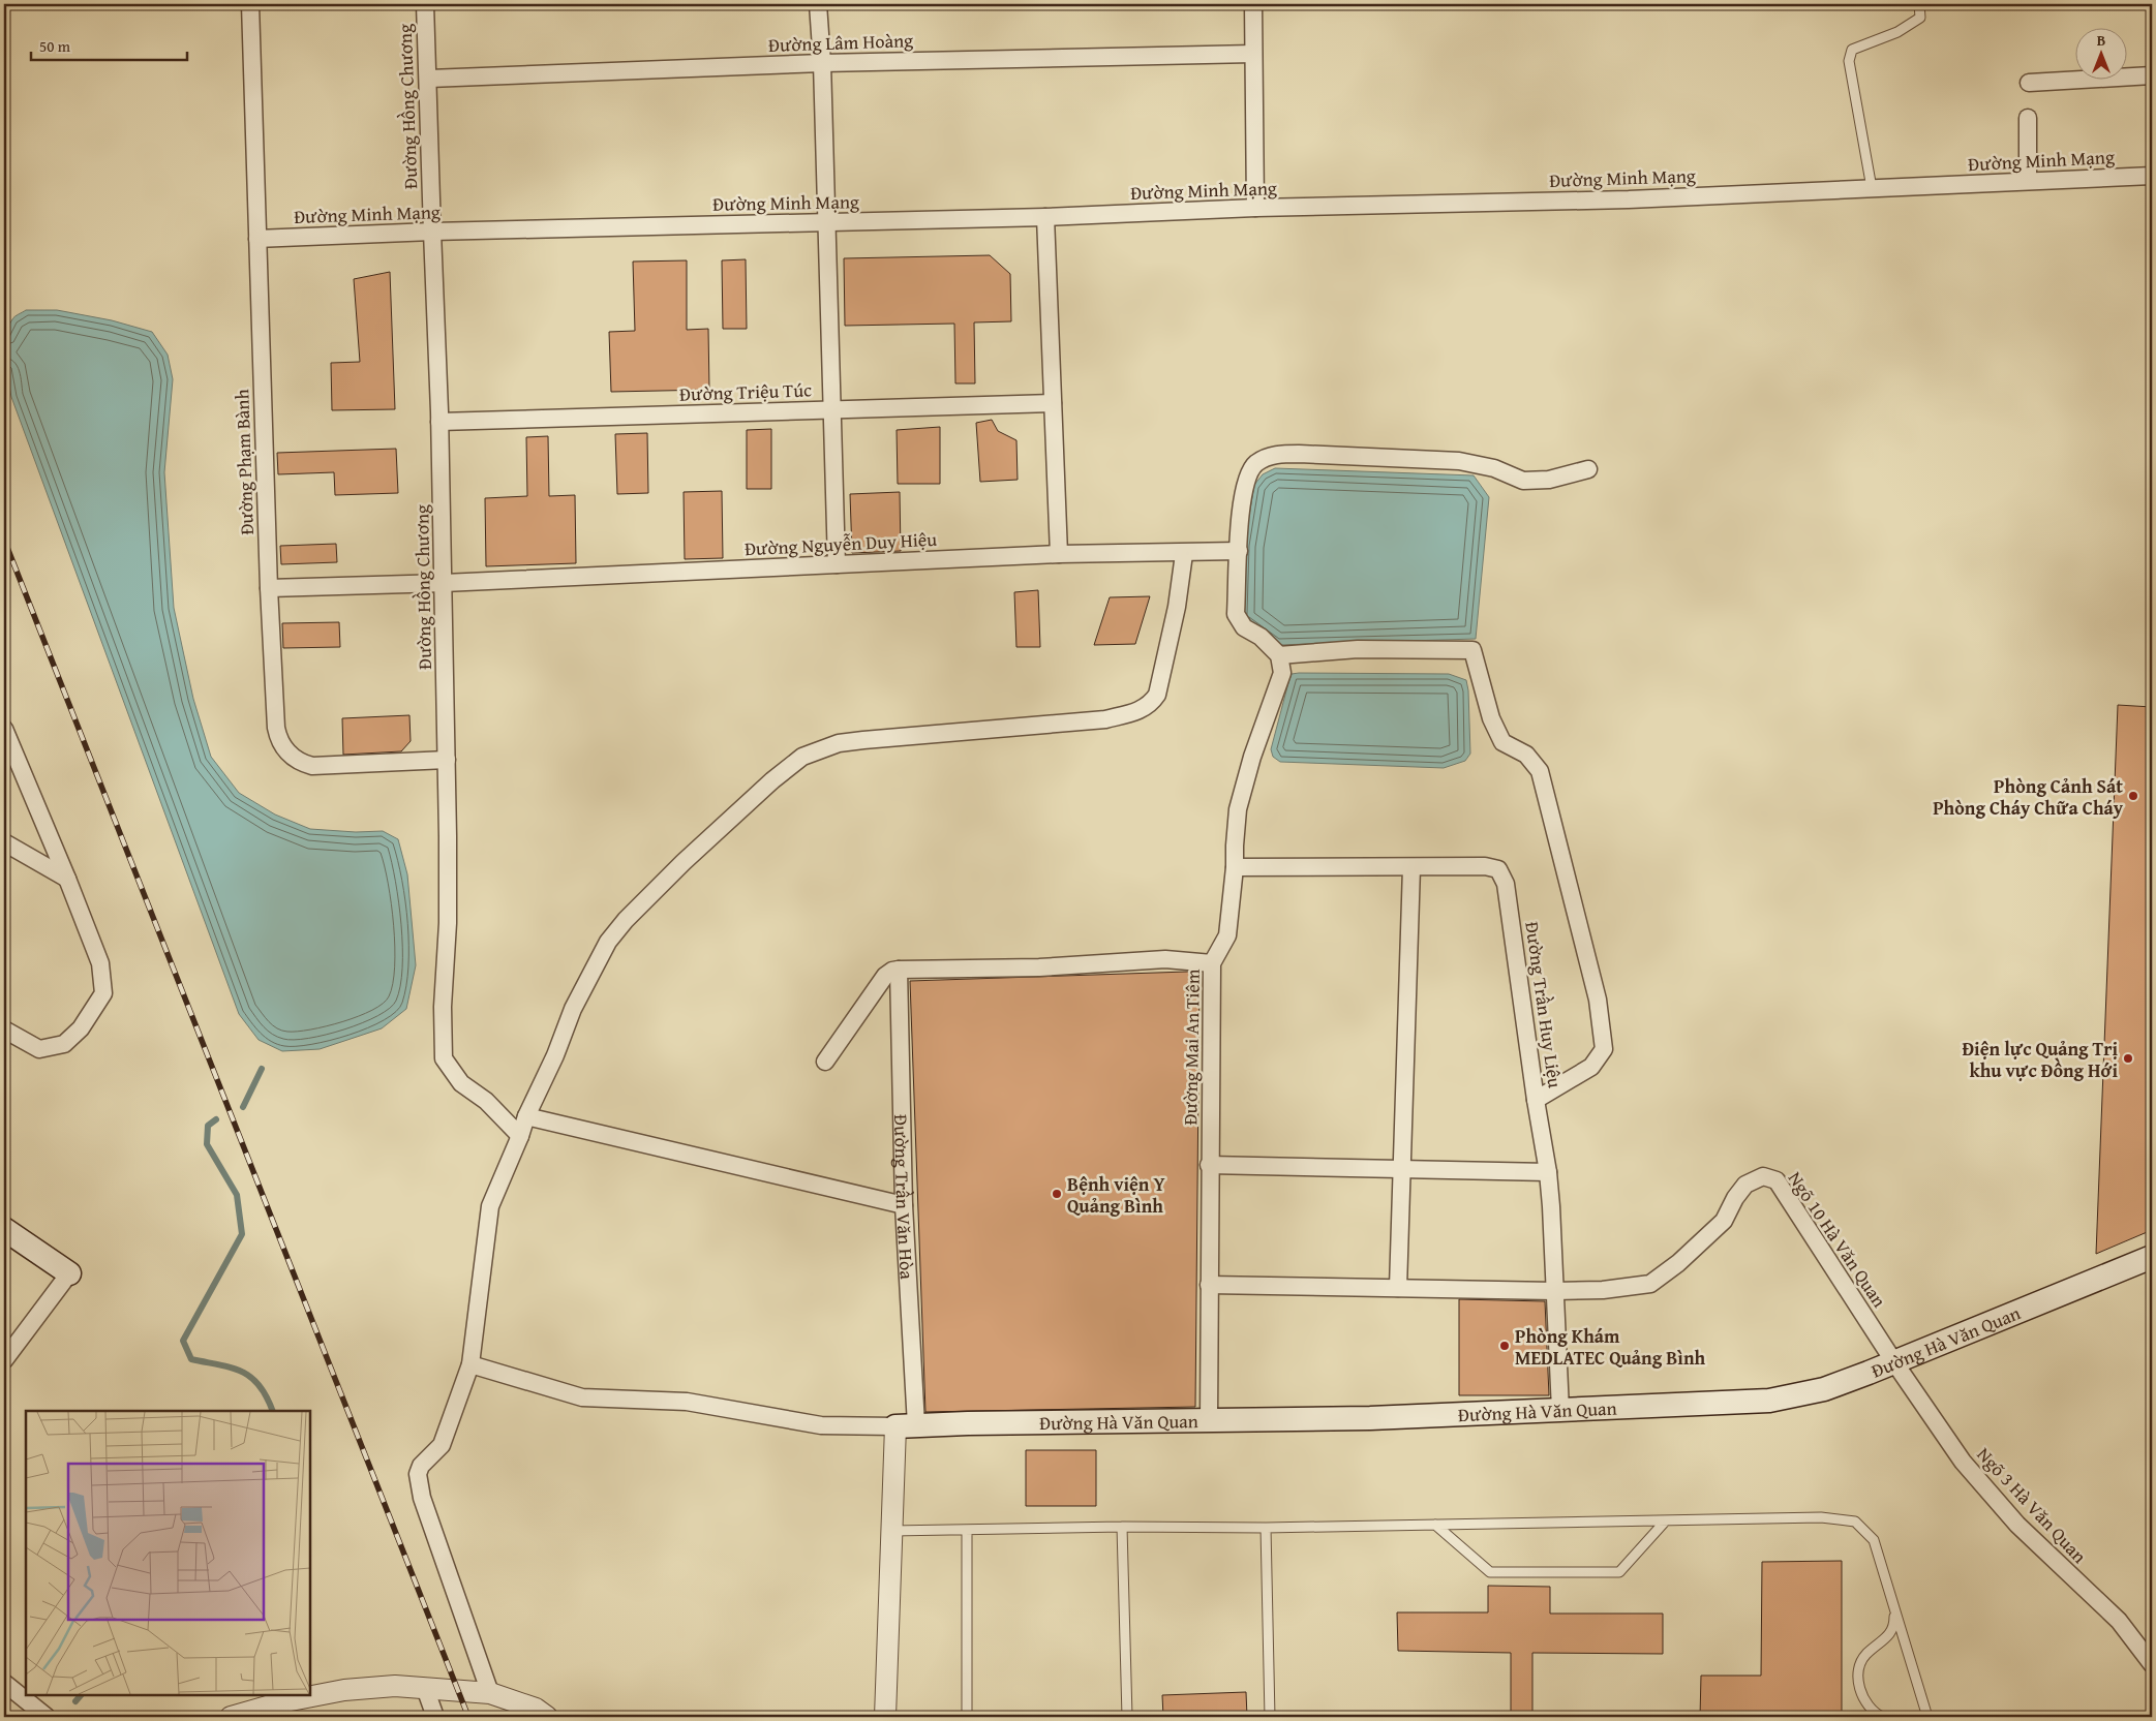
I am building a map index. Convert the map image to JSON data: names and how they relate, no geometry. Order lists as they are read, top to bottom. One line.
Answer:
{"streets":{"main road":["Đường Hà Văn Quan"],"street":["Đường Lâm Hoàng","Đường Hồng Chương","Đường Minh Mạng","Đường Triệu Túc","Đường Phạm Bành","Đường Nguyễn Duy Hiệu","Đường Trần Huy Liệu","Đường Mai An Tiêm","Đường Trần Văn Hòa","Ngõ 10 Hà Văn Quan","Ngõ 3 Hà Văn Quan"]},"crossings":[["Đường Lâm Hoàng","Đường Hồng Chương"],["Đường Hồng Chương","Đường Minh Mạng"],["Đường Hồng Chương","Đường Triệu Túc"],["Đường Hồng Chương","Đường Phạm Bành"],["Đường Hồng Chương","Đường Nguyễn Duy Hiệu"],["Đường Minh Mạng","Đường Phạm Bành"],["Đường Phạm Bành","Đường Nguyễn Duy Hiệu"],["Đường Trần Huy Liệu","Đường Mai An Tiêm"],["Đường Trần Huy Liệu","Ngõ 10 Hà Văn Quan"],["Đường Trần Huy Liệu","Đường Hà Văn Quan"],["Đường Mai An Tiêm","Ngõ 10 Hà Văn Quan"],["Đường Mai An Tiêm","Đường Hà Văn Quan"],["Đường Trần Văn Hòa","Đường Hà Văn Quan"],["Ngõ 10 Hà Văn Quan","Đường Hà Văn Quan"],["Ngõ 10 Hà Văn Quan","Ngõ 3 Hà Văn Quan"],["Đường Hà Văn Quan","Ngõ 3 Hà Văn Quan"]],"places":["Phòng Cảnh Sát Phòng Cháy Chữa Cháy","Điện lực Quảng Trị khu vực Đồng Hới","Bệnh viện Y Quảng Bình","Phòng Khám MEDLATEC Quảng Bình"],"scale_bar":"50 m","north":"top"}
